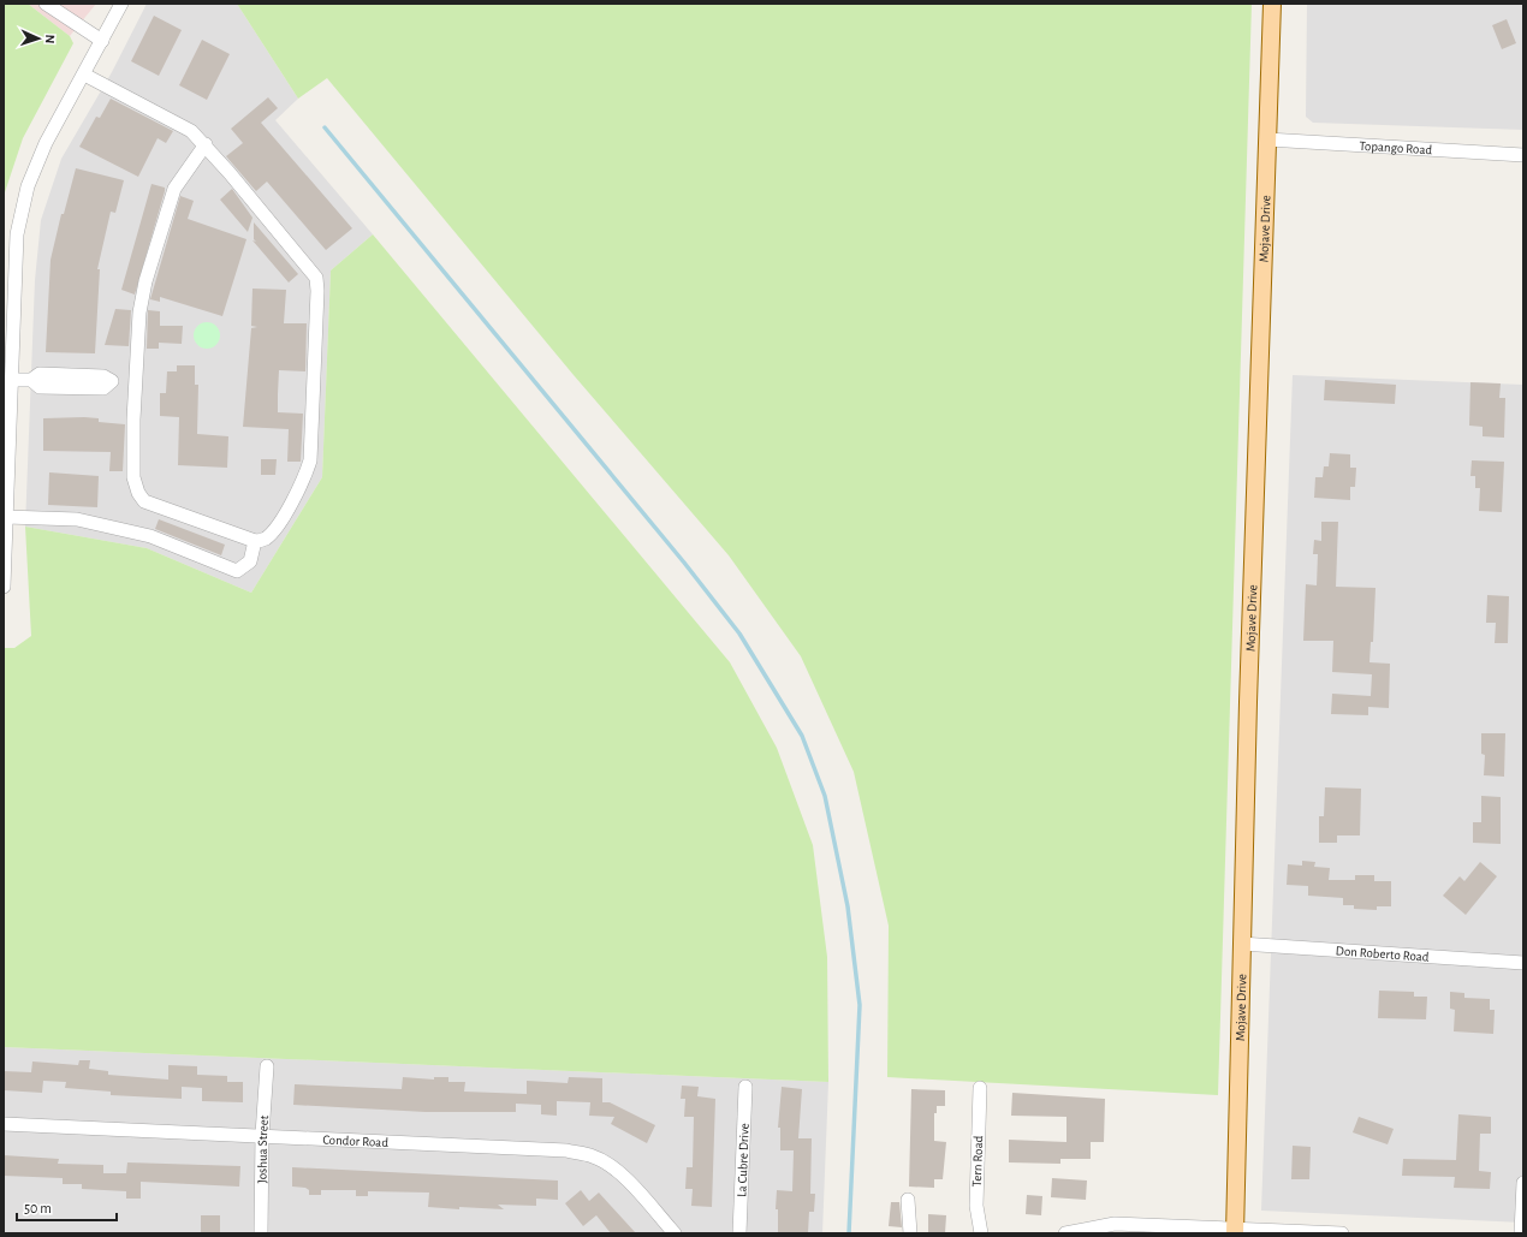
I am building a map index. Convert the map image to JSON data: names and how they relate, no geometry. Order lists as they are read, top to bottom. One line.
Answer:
{"streets":{"main road":["Mojave Drive"],"street":["Topango Road","Don Roberto Road","Condor Road","Joshua Street","La Cubre Drive","Tern Road"]},"crossings":[["Topango Road","Mojave Drive"],["Mojave Drive","Don Roberto Road"],["Condor Road","Joshua Street"]],"scale_bar":"50 m","north":"right"}
